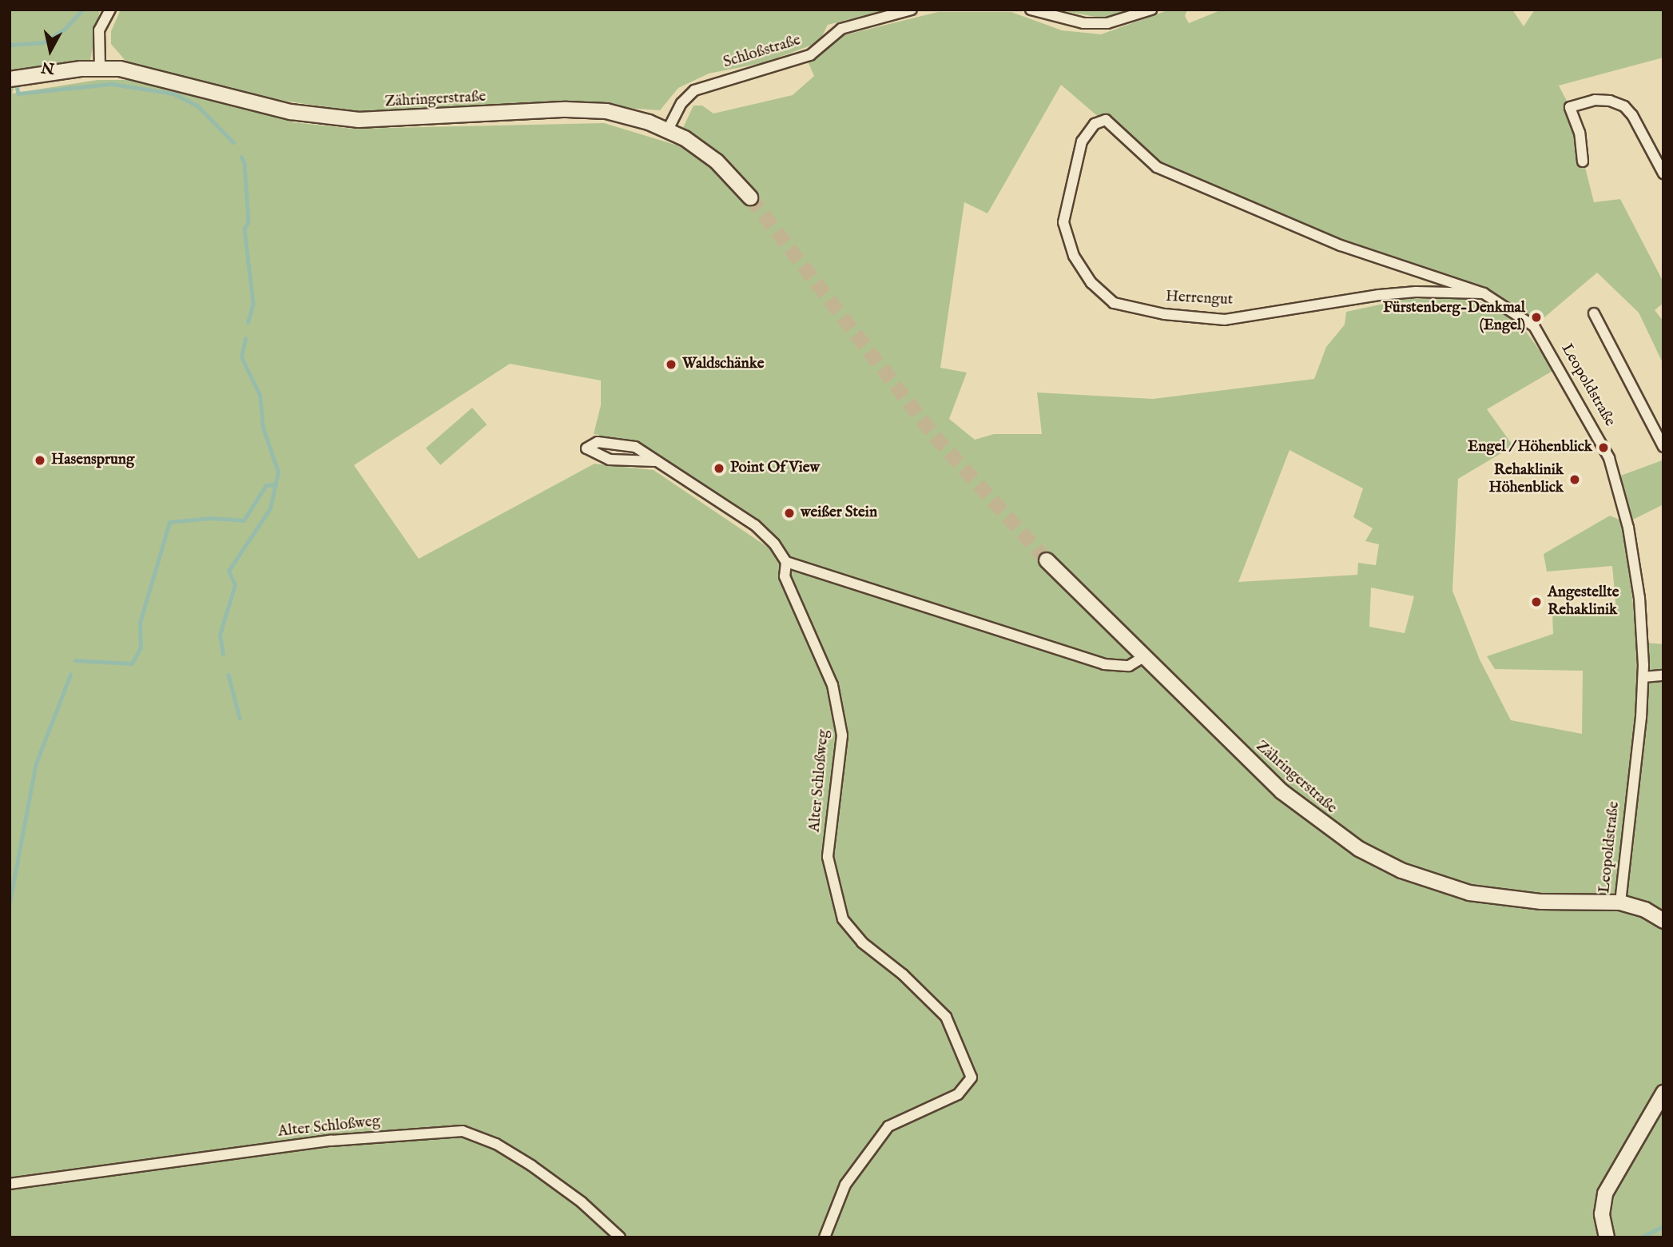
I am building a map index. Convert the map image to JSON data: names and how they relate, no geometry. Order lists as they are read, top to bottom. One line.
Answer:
{"streets":{"main road":["Zähringerstraße","Leopoldstraße"],"street":["Schloßstraße","Herrengut","Alter Schloßweg"]},"crossings":[["Schloßstraße","Zähringerstraße"],["Zähringerstraße","Leopoldstraße"],["Herrengut","Leopoldstraße"]],"places":["Fürstenberg-Denkmal (Engel)","Waldschänke","Engel / Höhenblick","Hasensprung","Point Of View","Rehaklinik Höhenblick","weißer Stein","Angestellte Rehaklinik"],"north":"bottom"}
